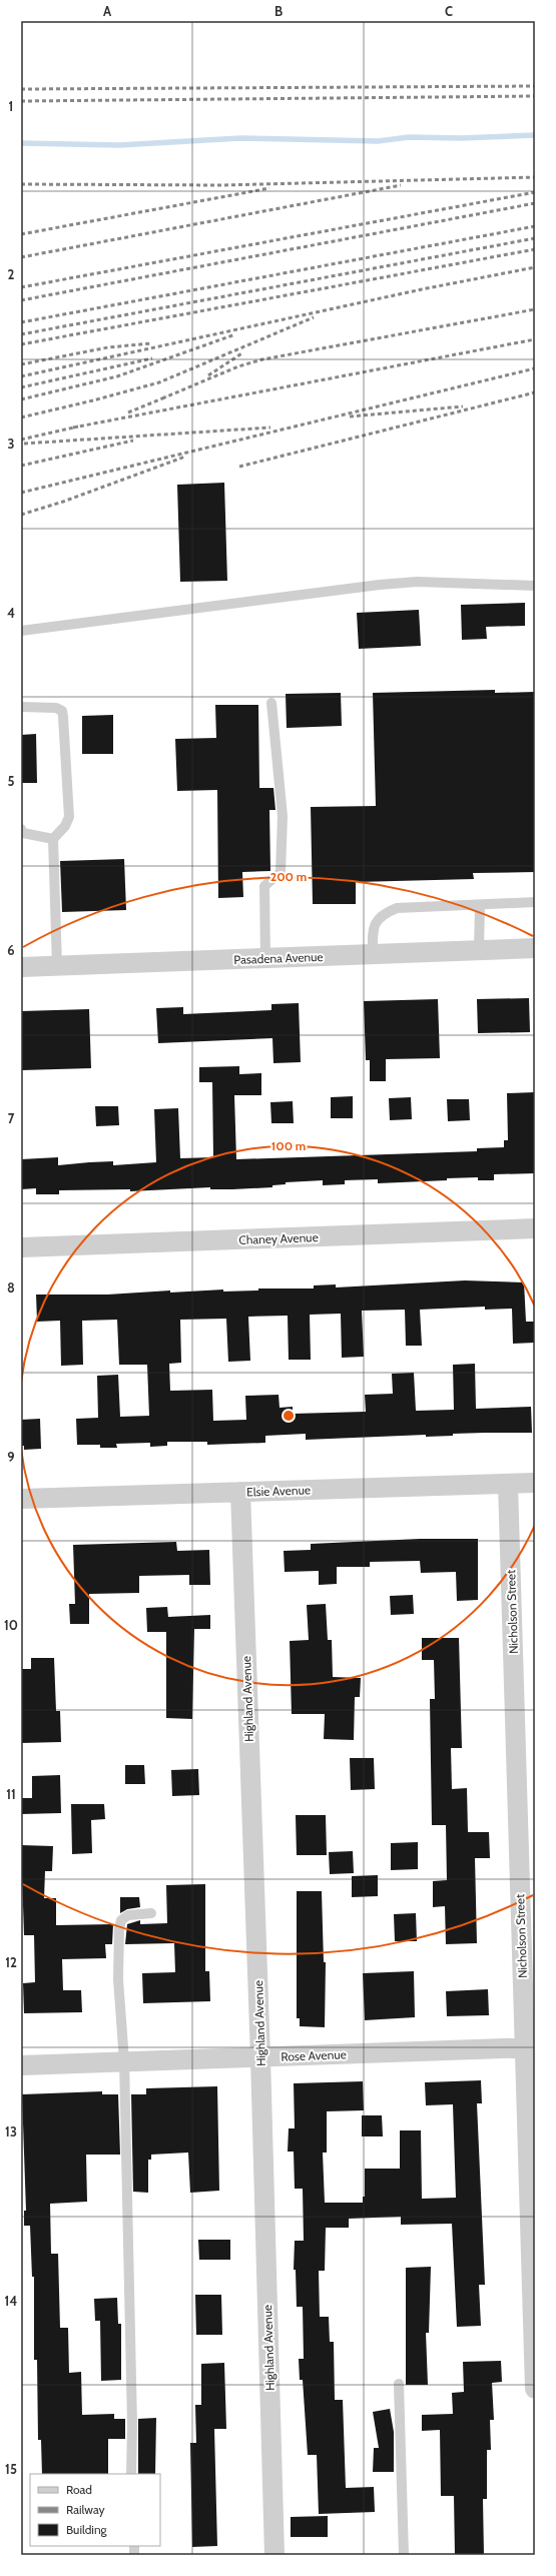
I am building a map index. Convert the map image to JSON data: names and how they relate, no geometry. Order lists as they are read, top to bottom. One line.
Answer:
{"streets":{"street":["Pasadena Avenue","Chaney Avenue","Elsie Avenue","Nicholson Street","Highland Avenue","Rose Avenue"]},"crossings":[["Elsie Avenue","Nicholson Street"],["Elsie Avenue","Highland Avenue"],["Nicholson Street","Rose Avenue"],["Highland Avenue","Rose Avenue"]],"legend":["Road","Railway","Building"],"grid":{"columns":["A","B","C"],"rows":["1","2","3","4","5","6","7","8","9","10","11","12","13","14","15"]},"rings":["200 m","100 m"]}
